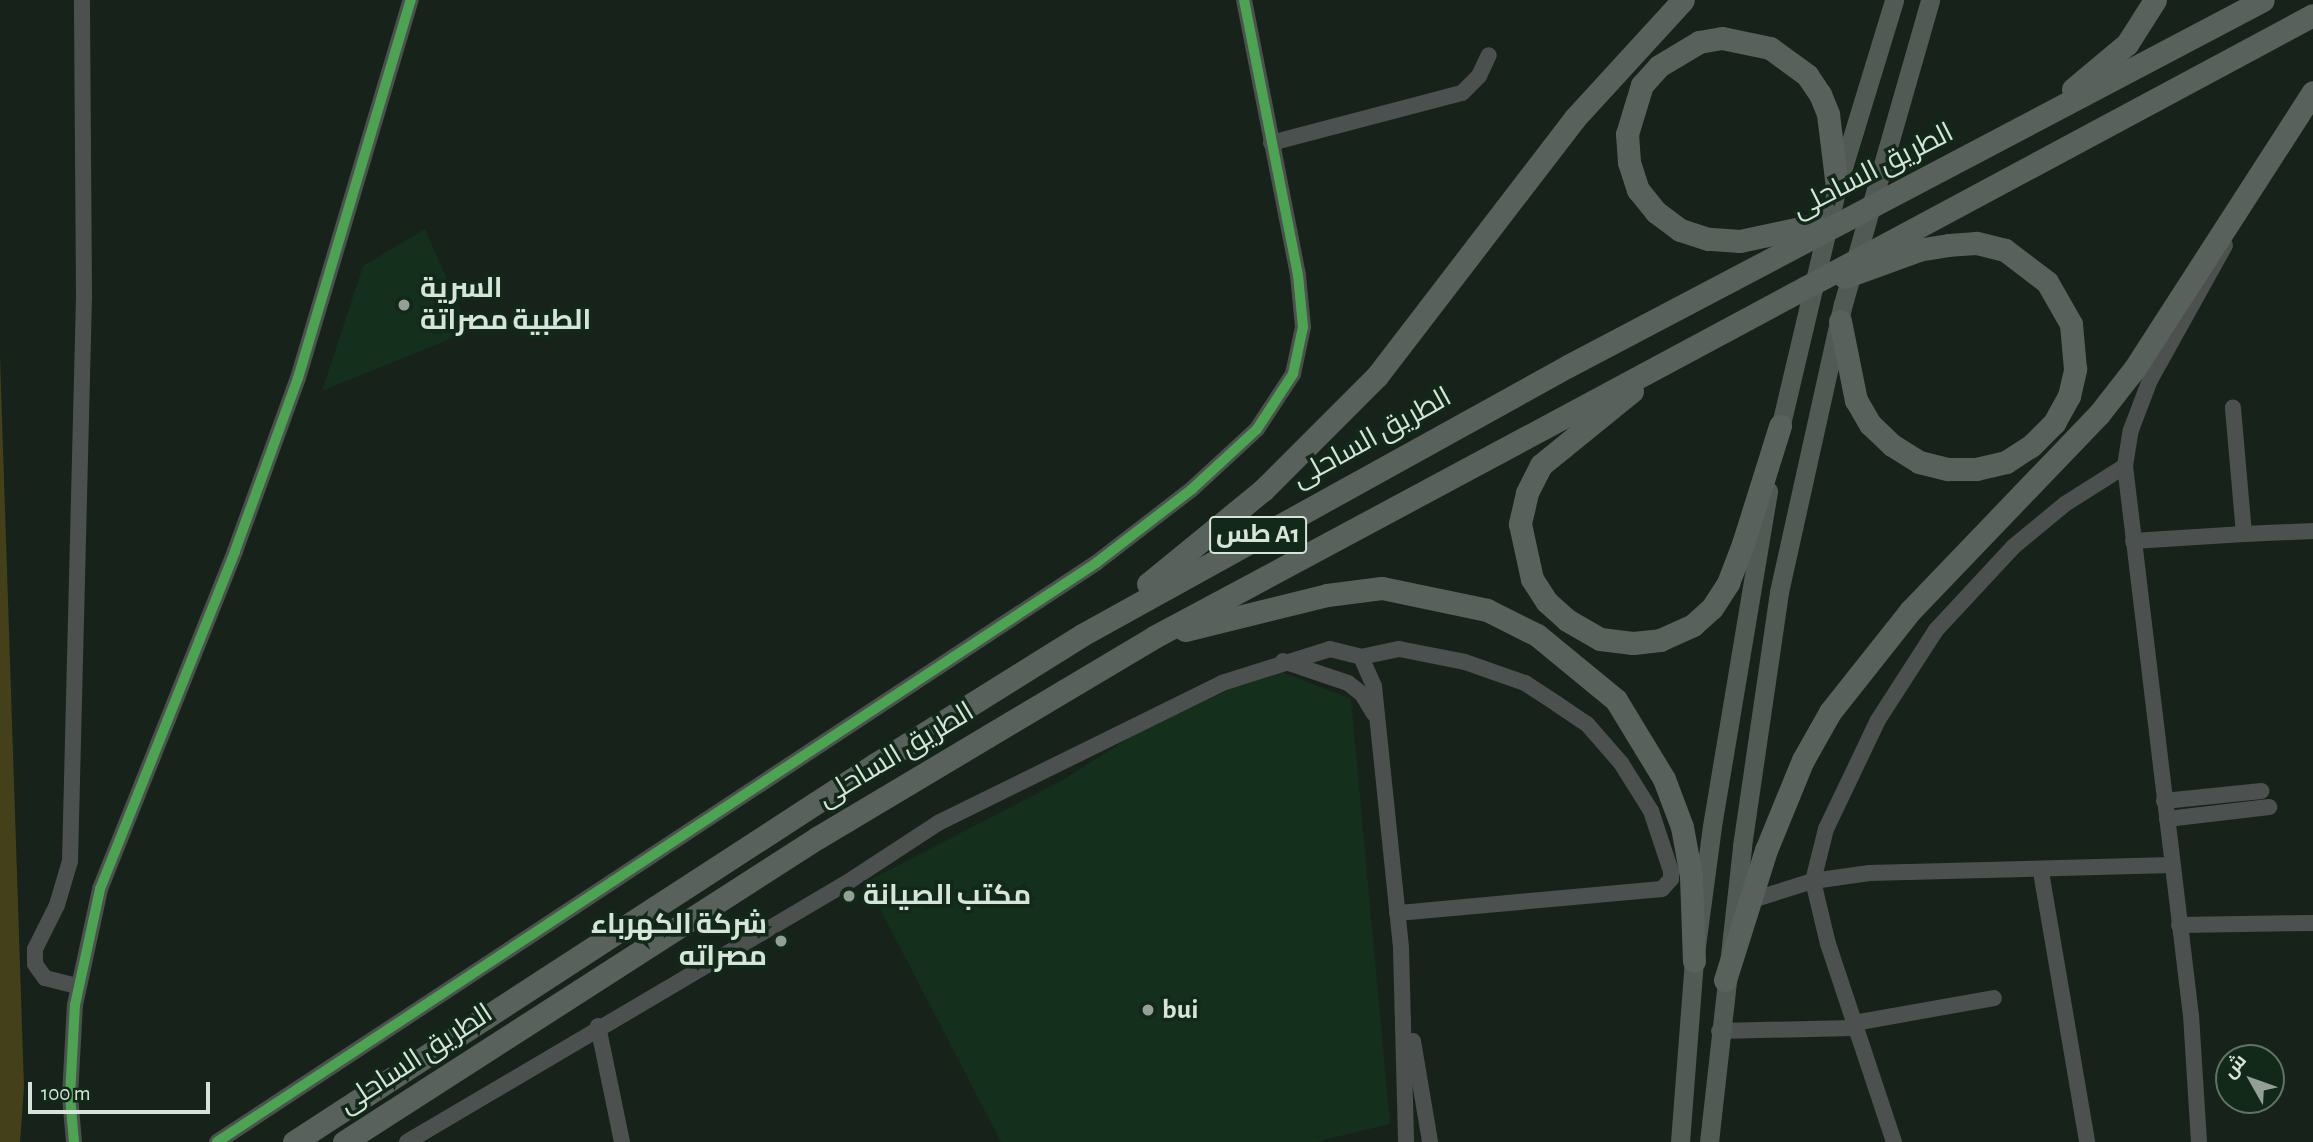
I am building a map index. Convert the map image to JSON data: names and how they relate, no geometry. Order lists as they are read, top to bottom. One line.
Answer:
{"streets":{"highway":["الطريق الساحلى","طس A1"]},"places":["السرية الطبية مصراتة","مكتب الصيانة","شركة الكهرباء مصراته","bui"],"scale_bar":"100 m","north":"top left"}
